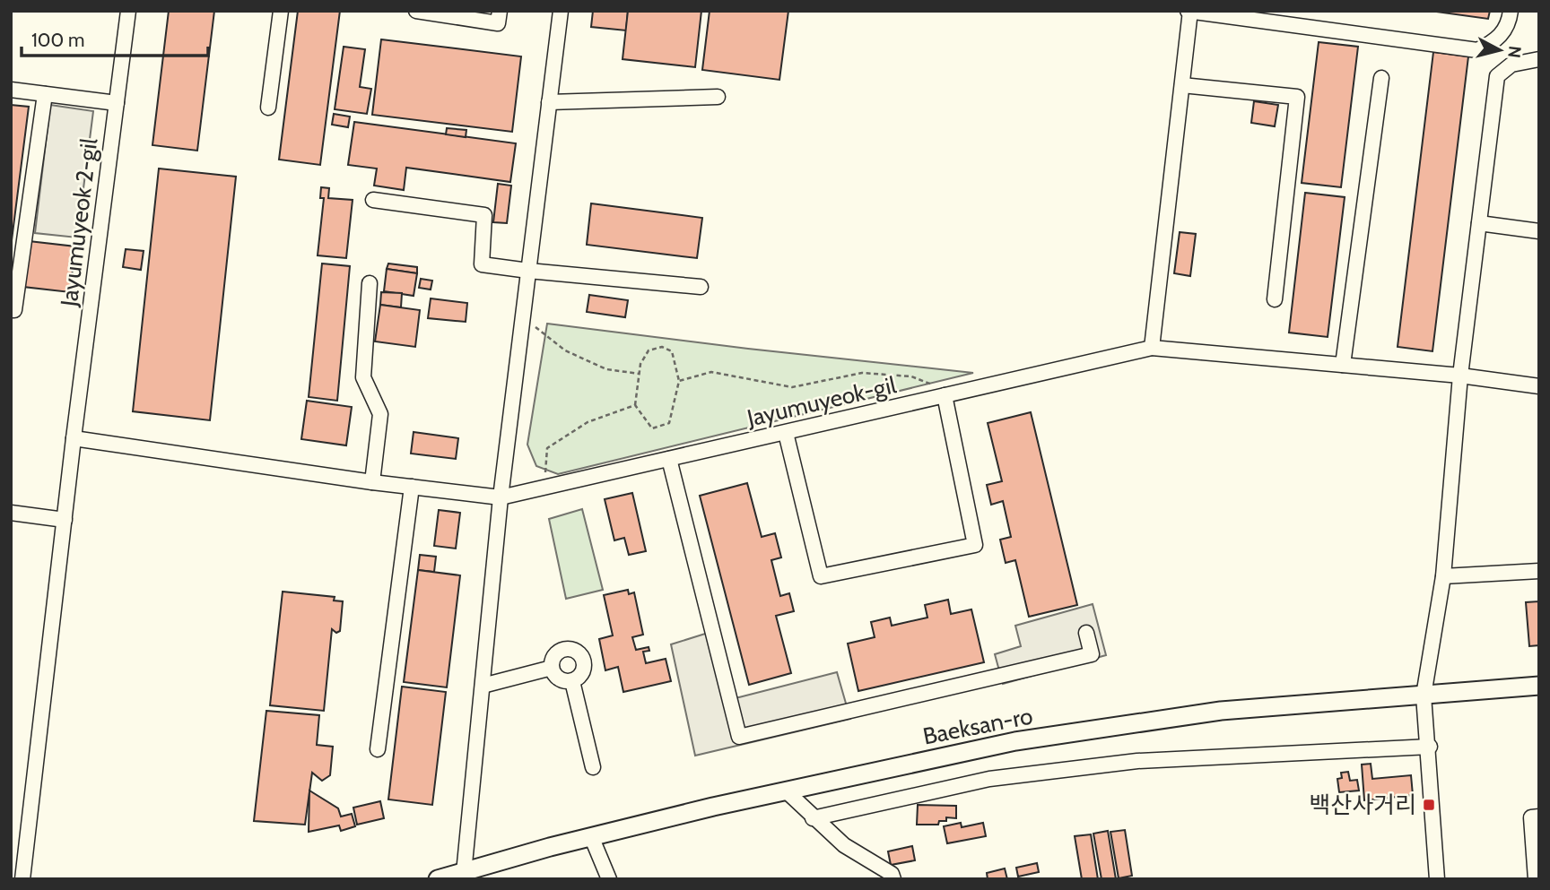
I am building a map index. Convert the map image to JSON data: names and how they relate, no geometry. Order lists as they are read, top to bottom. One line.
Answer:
{"streets":{"main road":["Baeksan-ro"],"street":["Jayumuyeok 2-gil","Jayumuyeok-gil"]},"places":{"transit":["백산사거리"]},"scale_bar":"100 m","north":"right"}
